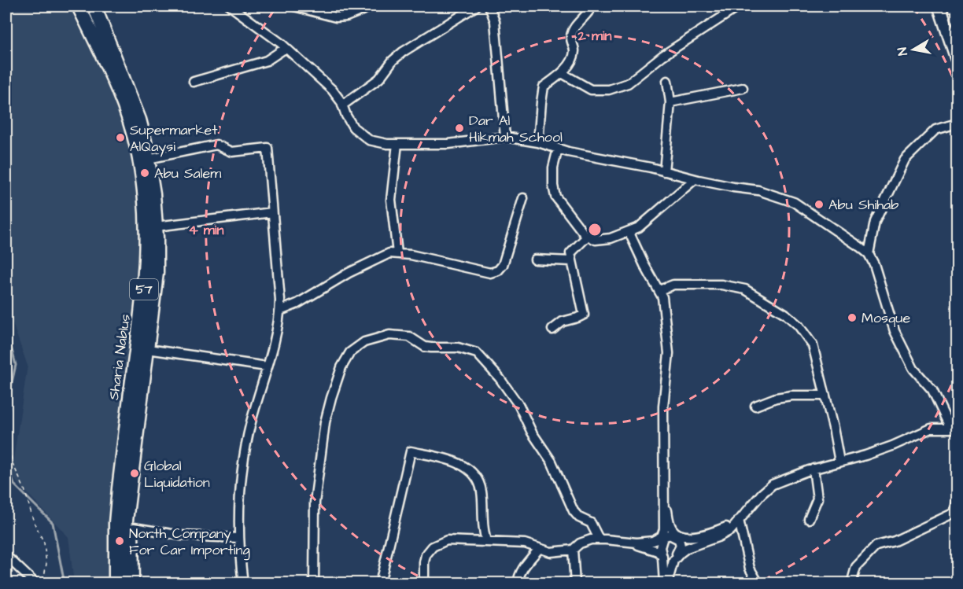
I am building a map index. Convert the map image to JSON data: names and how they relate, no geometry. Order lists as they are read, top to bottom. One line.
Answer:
{"streets":{"main road":["57","Sharia Nablus"]},"places":["Dar Al Hikmah School","Supermarket AlQaysi","Abu Salem","Abu Shihab","Mosque","Global Liquidation","North Company For Car Importing"],"north":"left","rings":["2 min","4 min"]}
